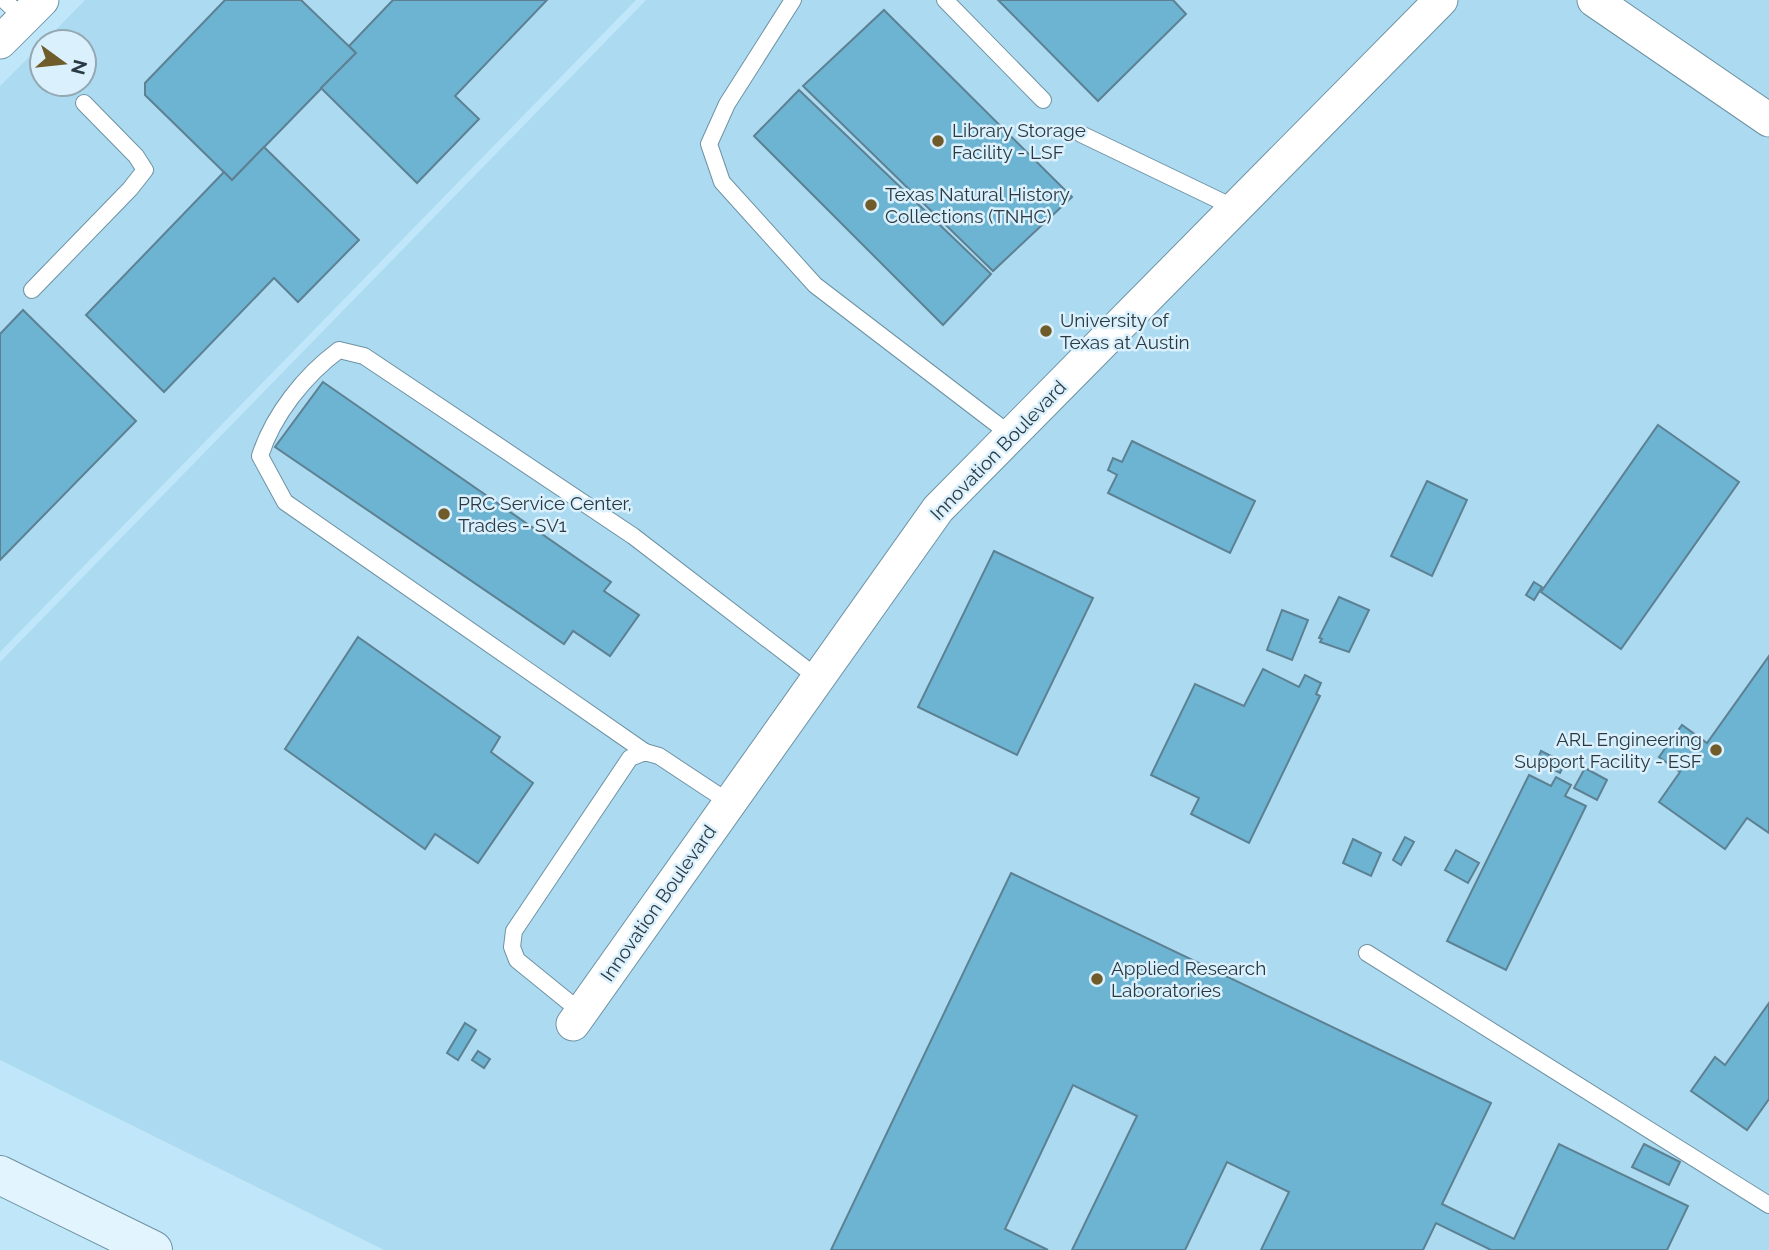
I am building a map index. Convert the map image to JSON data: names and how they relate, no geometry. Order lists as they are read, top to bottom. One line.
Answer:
{"streets":{"street":["Innovation Boulevard"]},"places":["Library Storage Facility - LSF","Texas Natural History Collections (TNHC)","University of Texas at Austin","PRC Service Center, Trades - SV1","ARL Engineering Support Facility - ESF","Applied Research Laboratories"],"north":"right"}
